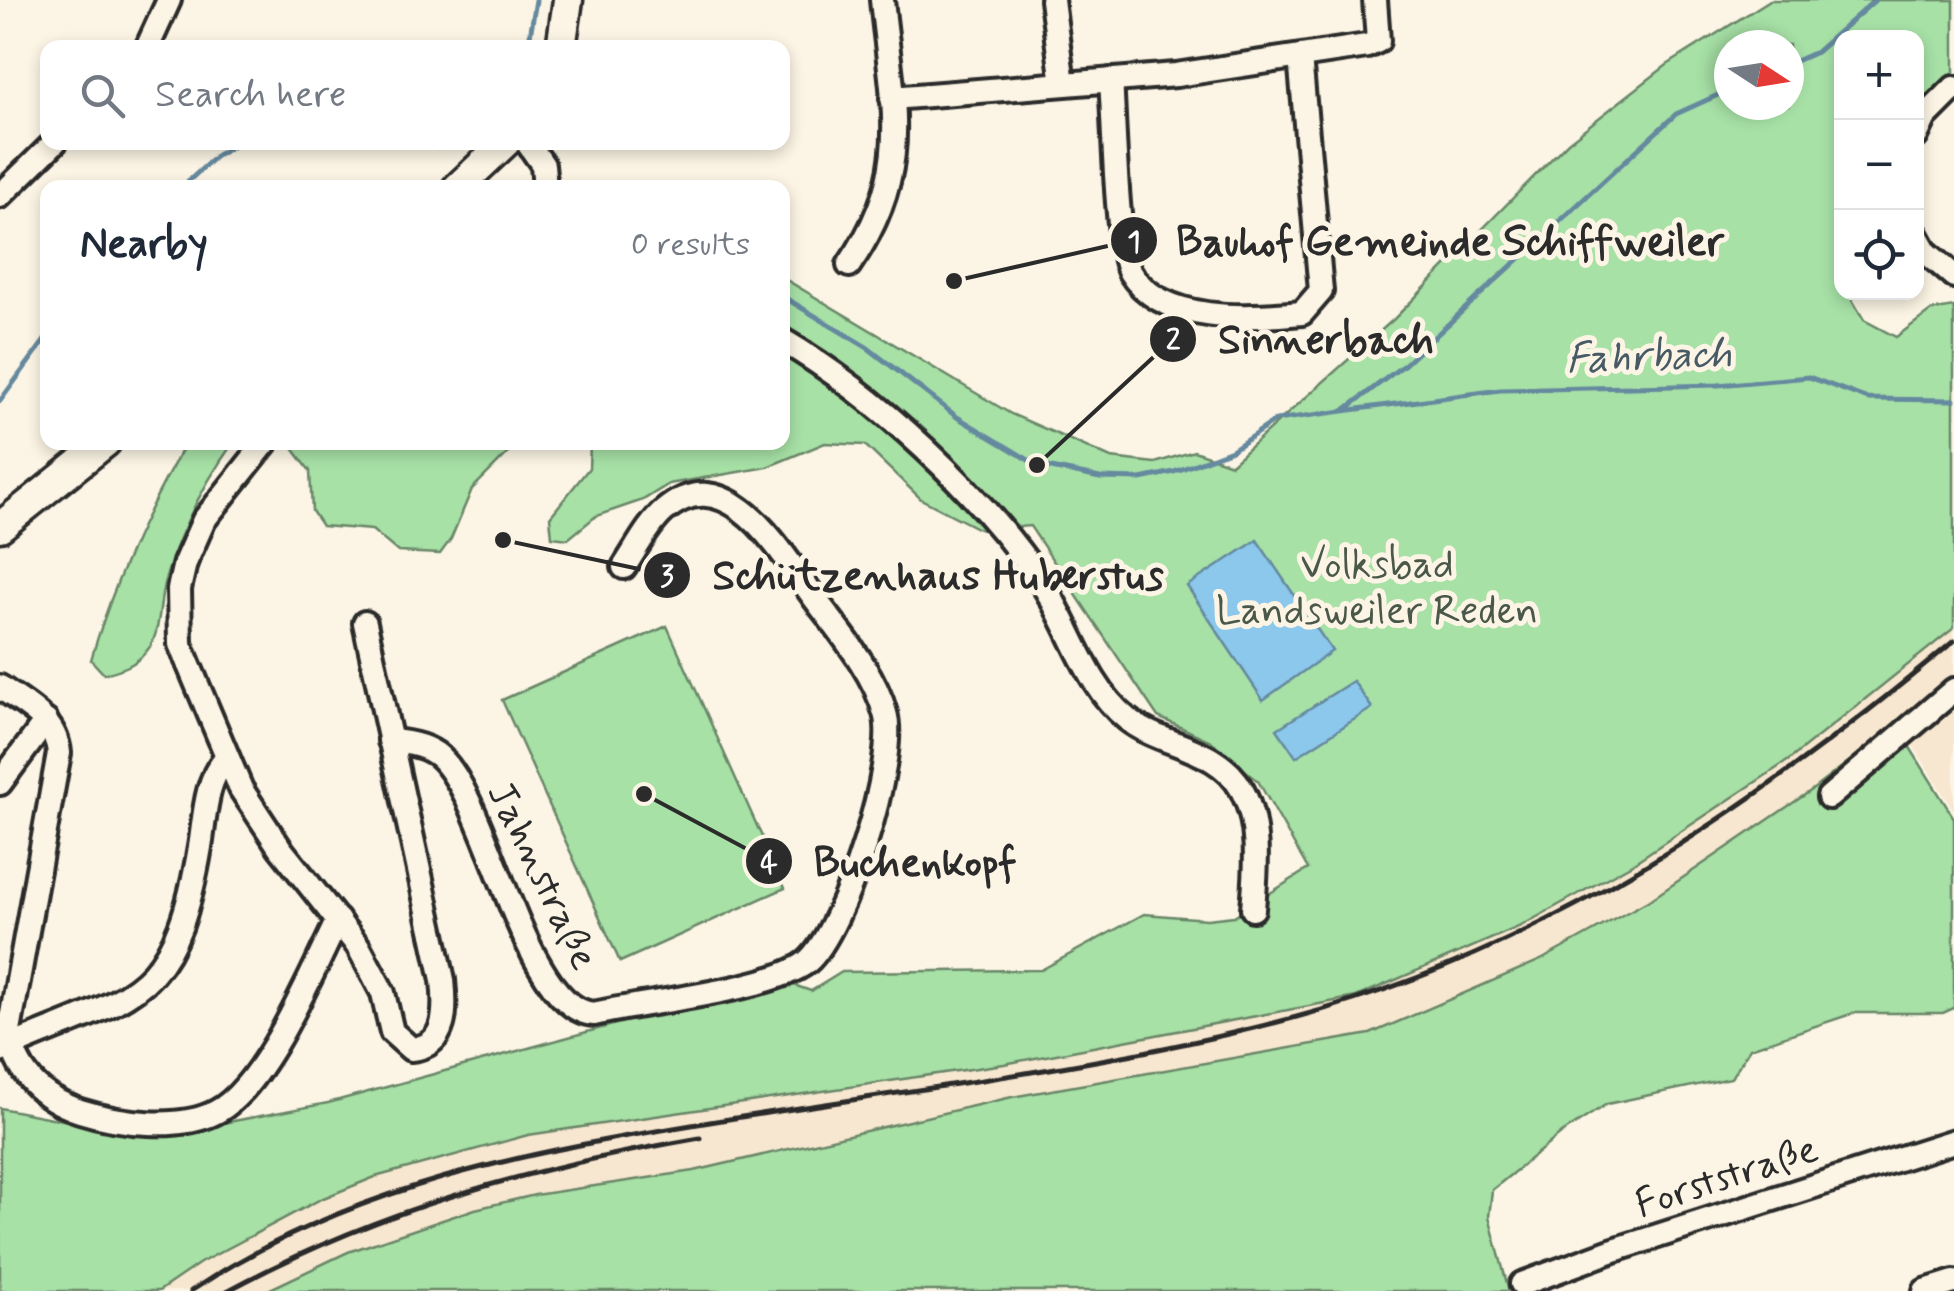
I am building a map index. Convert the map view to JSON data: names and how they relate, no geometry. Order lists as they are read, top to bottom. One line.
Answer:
{"streets":{"street":["Jahnstraße","Forststraße"]},"water":["Fahrbach"],"parks":["Volksbad Landsweiler Reden"],"places":["Bauhof Gemeinde Schiffweiler","Sinnerbach","Schützenhaus Huberstus","Buchenkopf"],"north":"right","page":{"map_buttons":["+","−"],"search":"Search here","heading":["Nearby","0 results"]}}
